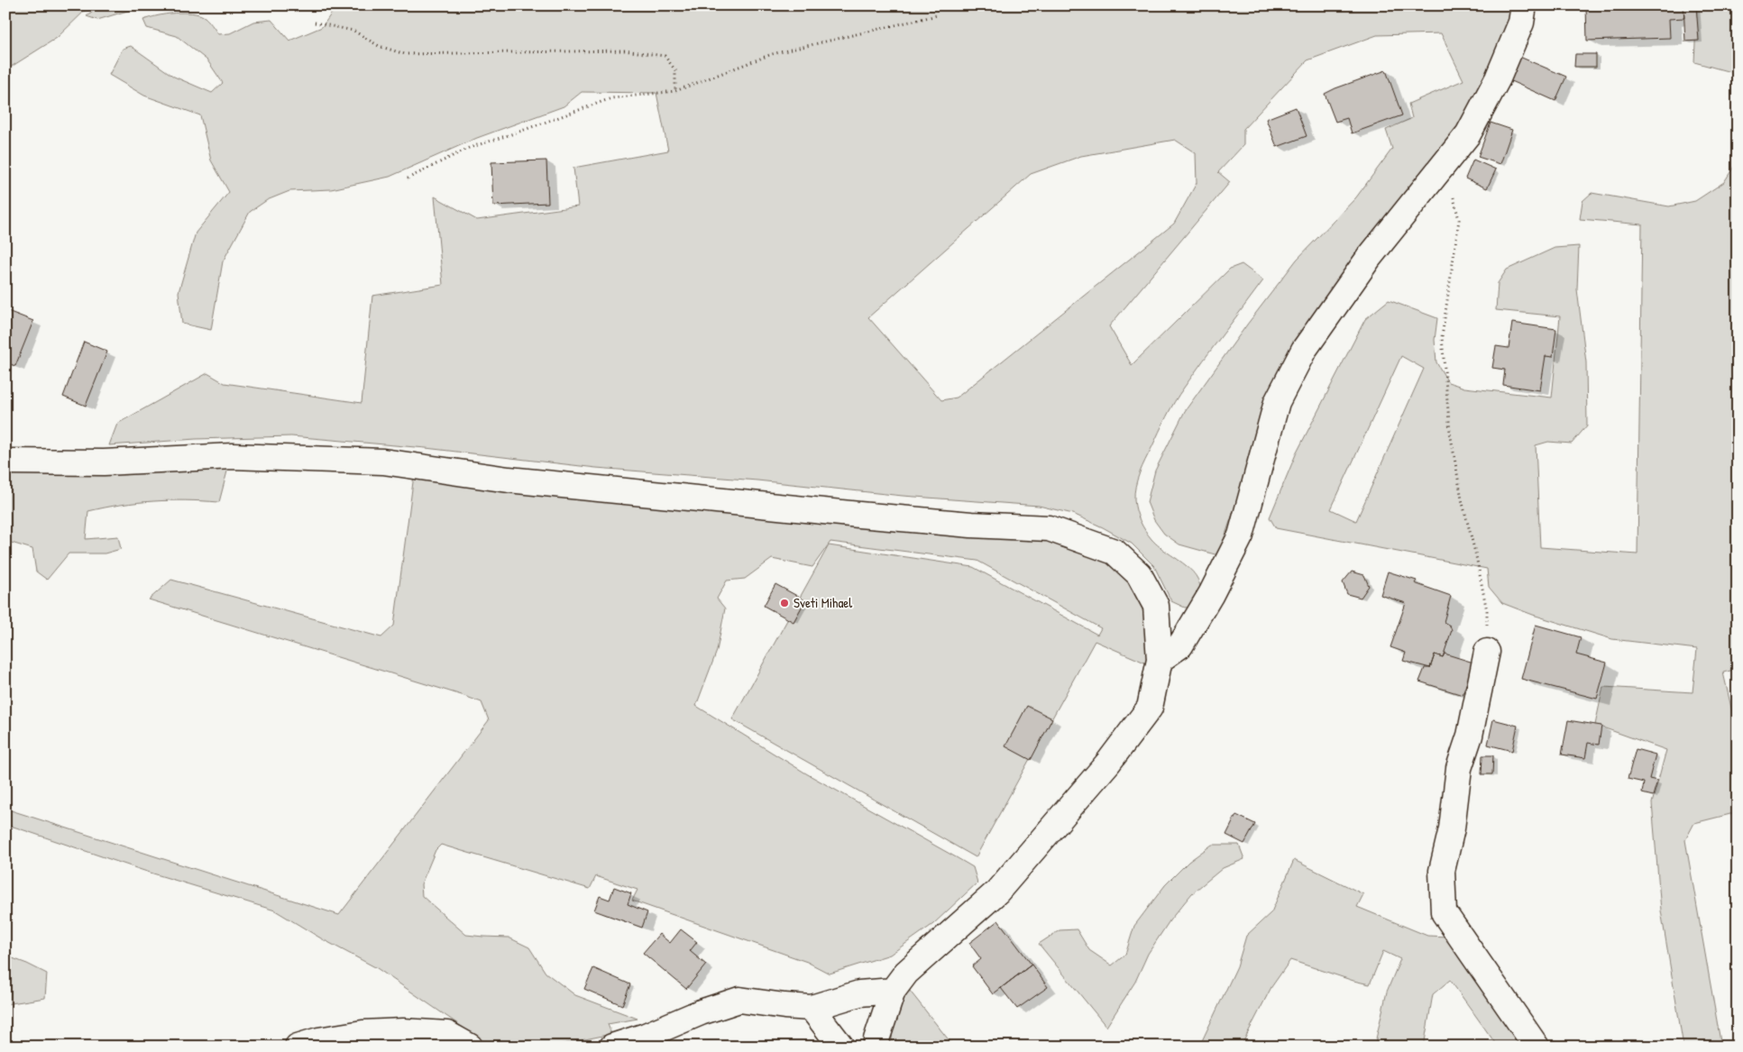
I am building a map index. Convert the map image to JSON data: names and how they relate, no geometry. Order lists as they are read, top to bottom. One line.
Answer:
{"places":["Sveti Mihael"]}
